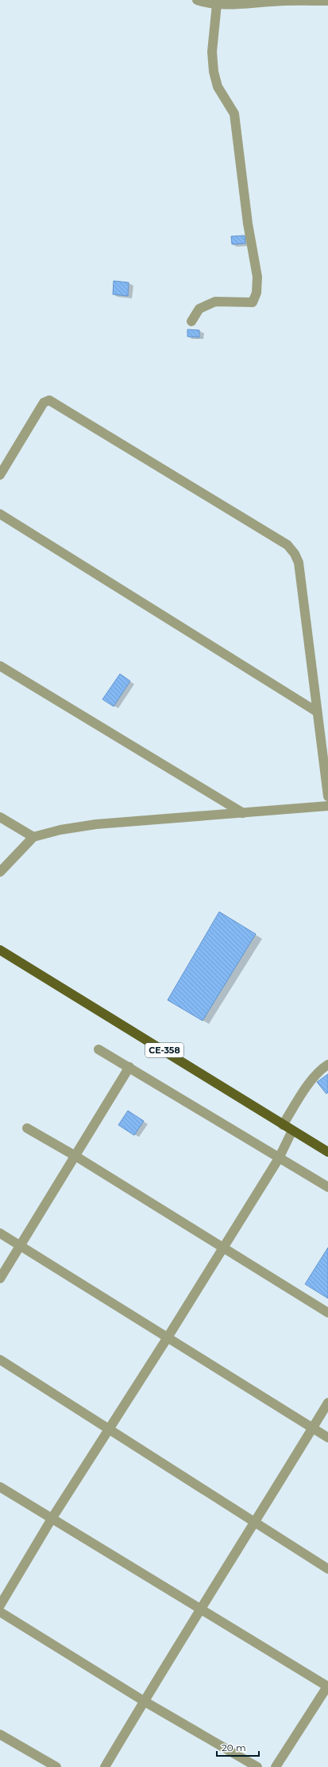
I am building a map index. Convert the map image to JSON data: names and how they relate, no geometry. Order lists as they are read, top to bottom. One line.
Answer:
{"streets":{"main road":["CE-358"]},"scale_bar":"20 m"}
